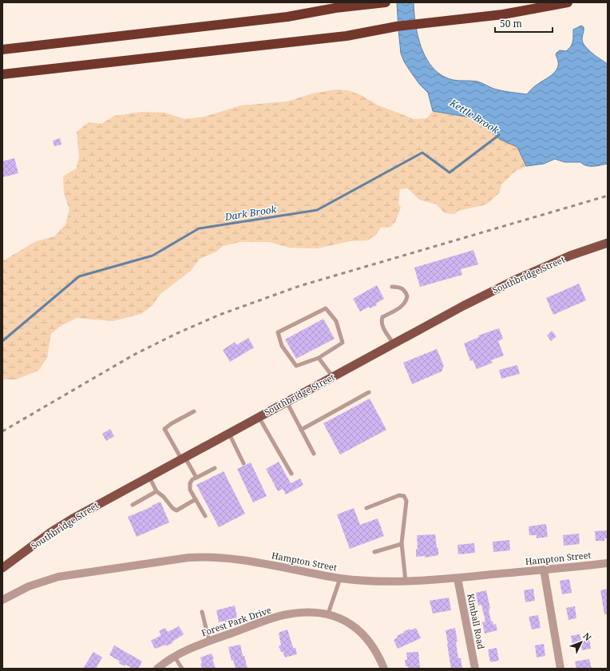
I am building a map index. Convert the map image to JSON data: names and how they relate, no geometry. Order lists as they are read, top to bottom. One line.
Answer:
{"streets":{"main road":["Southbridge Street"],"street":["Hampton Street","Forest Park Drive","Kimball Road"]},"crossings":[["Hampton Street","Kimball Road"]],"water":["Kettle Brook","Dark Brook"],"scale_bar":"50 m","north":"top right"}
